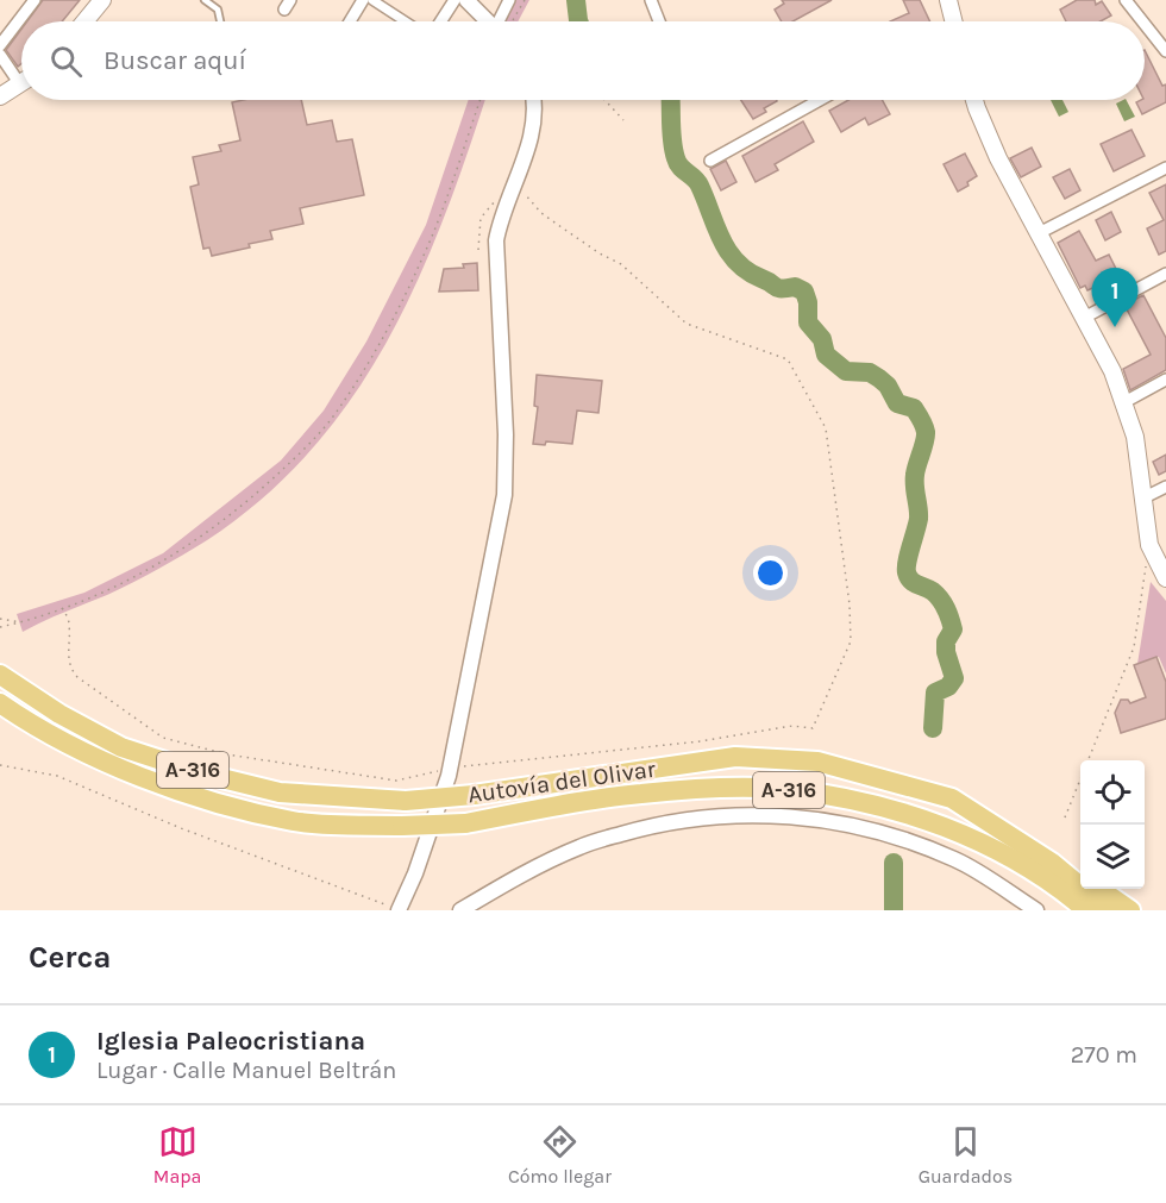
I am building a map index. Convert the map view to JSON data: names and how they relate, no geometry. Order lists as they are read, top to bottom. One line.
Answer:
{"streets":{"highway":["A-316","Autovía del Olivar"]},"page":{"search":"Buscar aquí","pins":"1","heading":"Cerca","list":[{"mark":"1","name":"Iglesia Paleocristiana","note":"Lugar · Calle Manuel Beltrán","value":"270 m"}],"nav":["Mapa","Cómo llegar","Guardados"]}}
